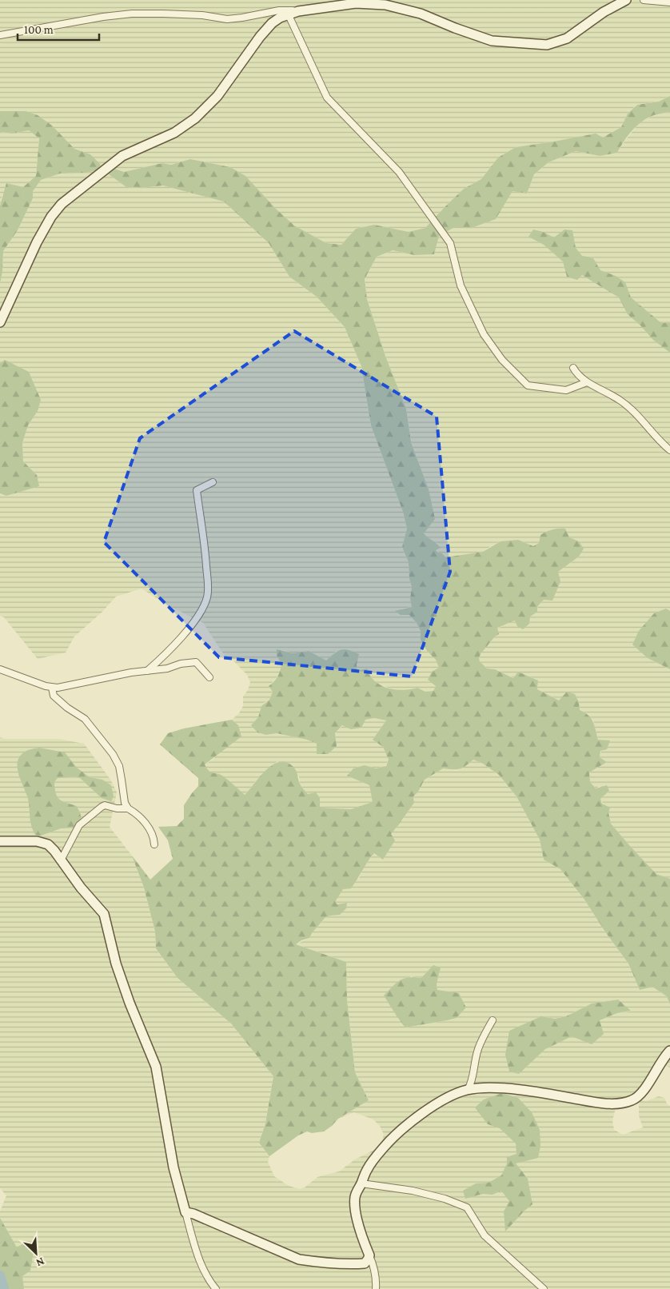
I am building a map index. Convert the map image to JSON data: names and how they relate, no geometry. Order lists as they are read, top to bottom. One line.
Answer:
{"scale_bar":"100 m","north":"bottom right"}
